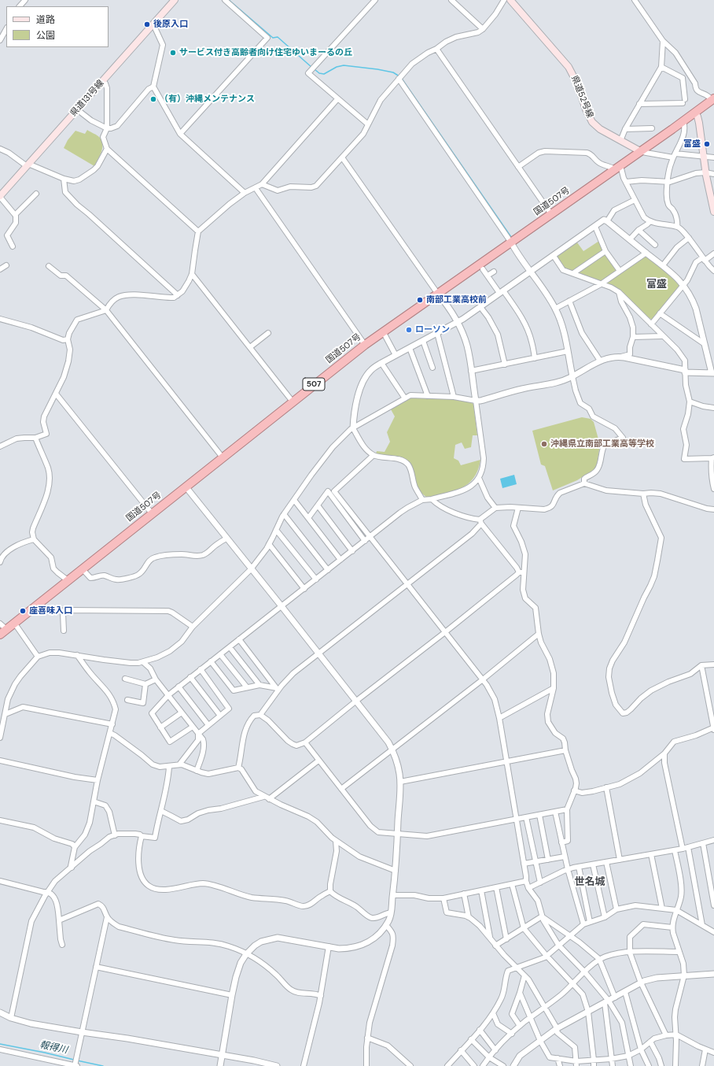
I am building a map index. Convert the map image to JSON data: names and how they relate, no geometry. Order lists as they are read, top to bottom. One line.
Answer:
{"streets":{"highway":["国道507号","507"],"main road":["県道52号線","県道131号線"]},"crossings":[["県道52号線","国道507号"]],"districts":["富盛","世名城"],"water":["報得川"],"places":["後原入口","サービス付き高齢者向け住宅ゆいまーるの丘","（有）沖縄メンテナンス","富盛","南部工業高校前","ローソン","沖縄県立南部工業高等学校","座喜味入口"],"legend":["道路","公園"]}
